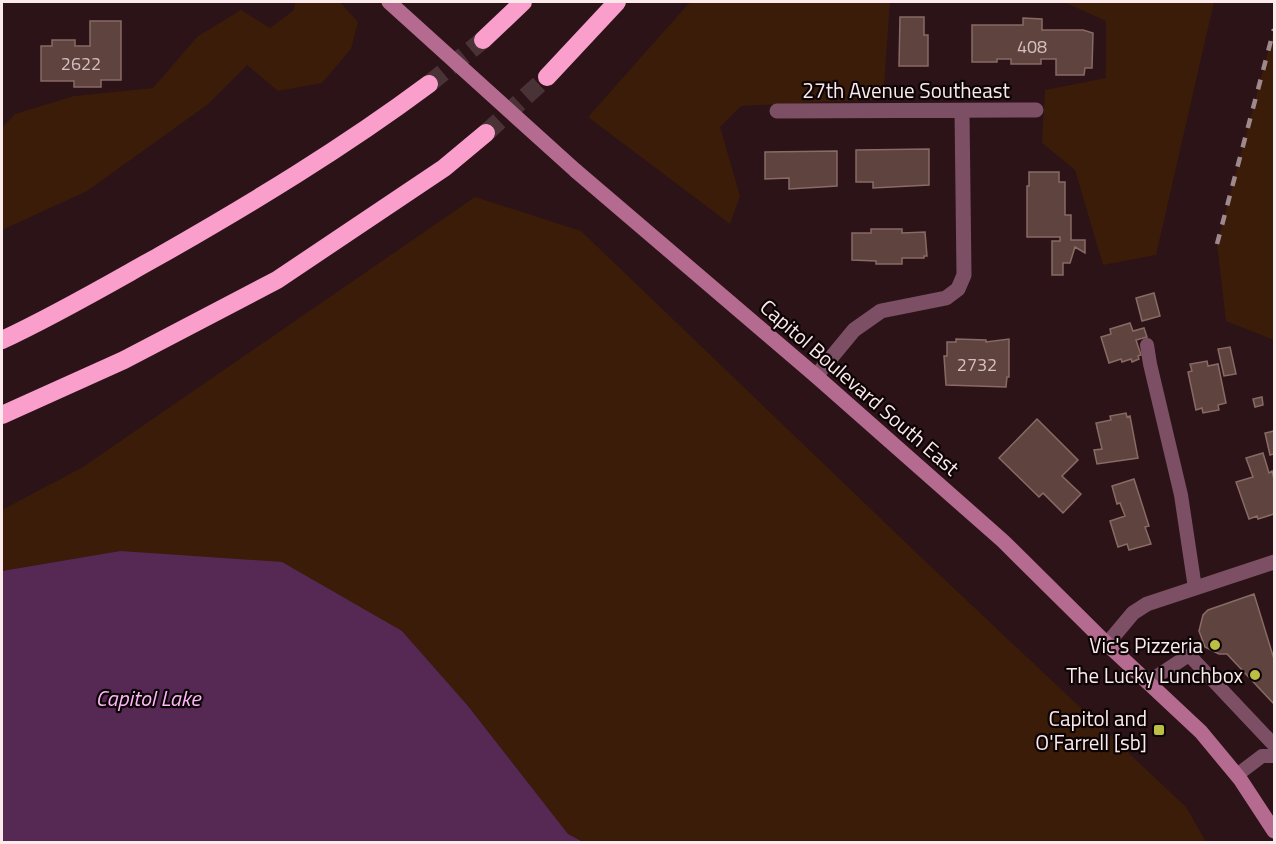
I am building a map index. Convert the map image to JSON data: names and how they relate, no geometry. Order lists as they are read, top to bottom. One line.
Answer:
{"streets":{"main road":["Capitol Boulevard South East"],"street":["27th Avenue Southeast"]},"water":["Capitol Lake"],"places":{"other":["Vic's Pizzeria","The Lucky Lunchbox"],"transit":["Capitol and O'Farrell [sb]"]},"house_numbers":["408","2622","2732"]}
